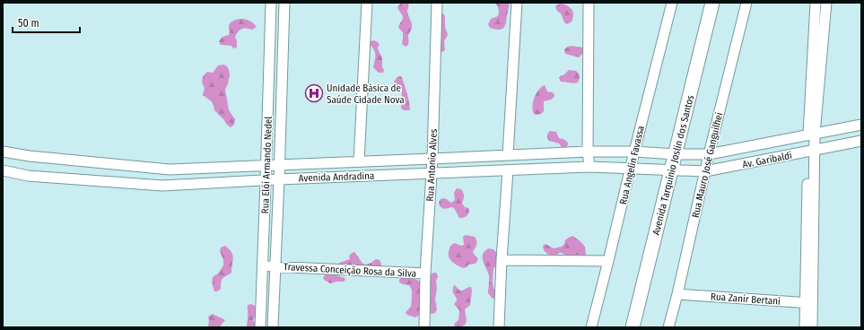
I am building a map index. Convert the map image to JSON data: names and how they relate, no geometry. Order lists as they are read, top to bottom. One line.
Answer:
{"streets":{"street":["Av. Garibaldi","Rua Elói Armando Nedel","Rua Antonio Alves","Rua Angelin Favassa","Avenida Tarquínio Joslin dos Santos","Rua Mauro José Ganguilhei","Avenida Andradina","Travessa Conceição Rosa da Silva","Rua Zanir Bertani"]},"crossings":[["Av. Garibaldi","Rua Elói Armando Nedel"],["Av. Garibaldi","Rua Antonio Alves"],["Av. Garibaldi","Rua Angelin Favassa"],["Av. Garibaldi","Avenida Tarquínio Joslin dos Santos"],["Av. Garibaldi","Rua Mauro José Ganguilhei"],["Av. Garibaldi","Avenida Andradina"],["Rua Elói Armando Nedel","Avenida Andradina"],["Rua Elói Armando Nedel","Travessa Conceição Rosa da Silva"],["Rua Antonio Alves","Avenida Andradina"],["Rua Antonio Alves","Travessa Conceição Rosa da Silva"],["Rua Angelin Favassa","Avenida Andradina"],["Avenida Tarquínio Joslin dos Santos","Avenida Andradina"],["Rua Mauro José Ganguilhei","Rua Zanir Bertani"]],"places":{"hospital":["Unidade Básica de Saúde Cidade Nova"]},"scale_bar":"50 m"}
